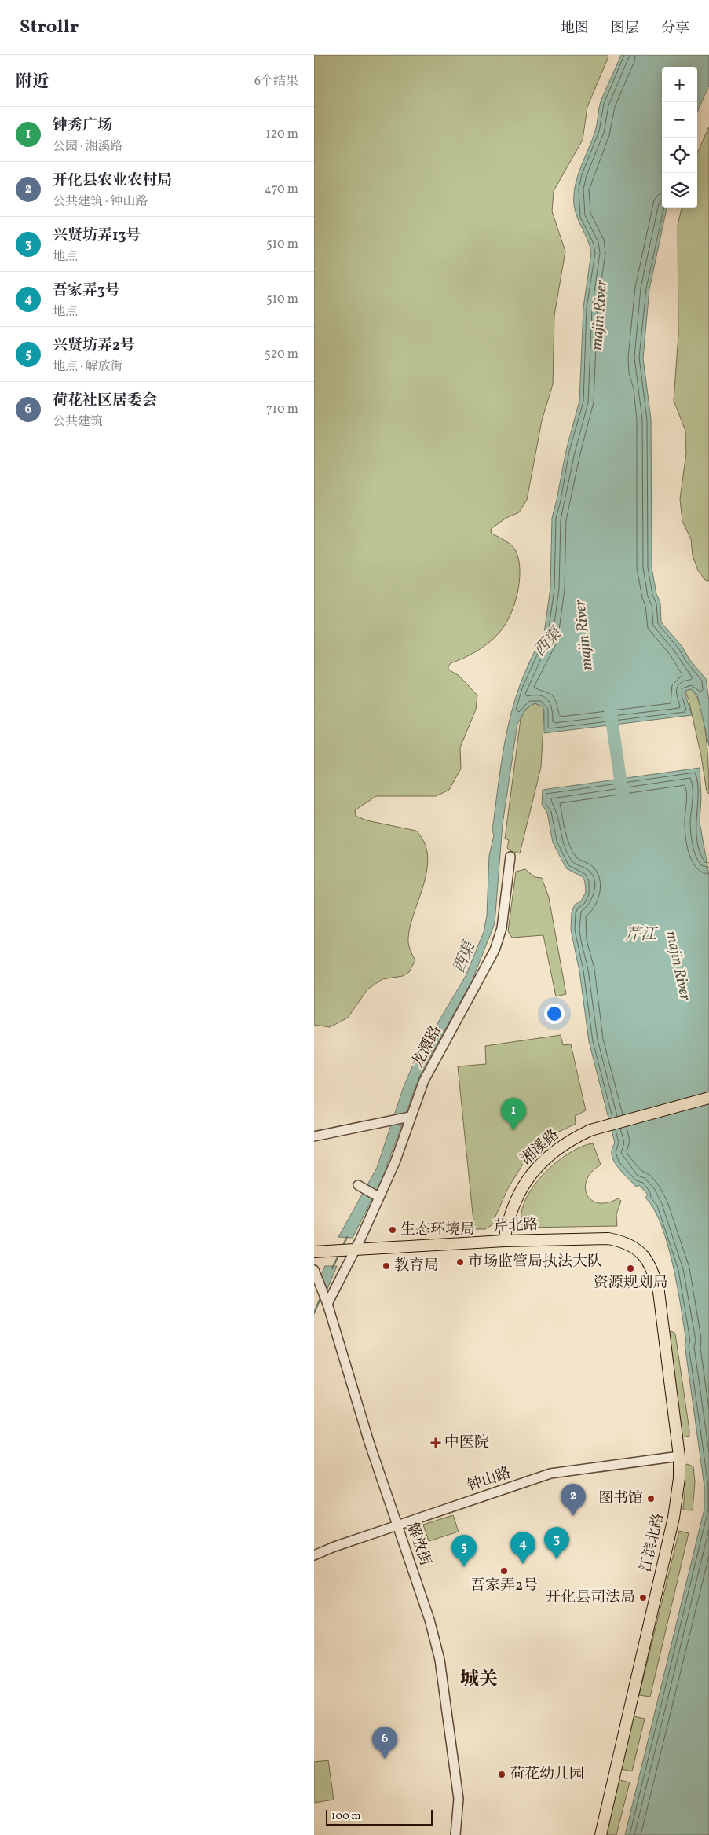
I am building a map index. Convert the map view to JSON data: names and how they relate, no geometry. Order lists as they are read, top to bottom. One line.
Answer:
{"streets":{"main road":["湘溪路","芹北路","江滨北路"],"street":["龙潭路","钟山路","解放街"]},"crossings":[["龙潭路","芹北路"],["龙潭路","解放街"],["湘溪路","芹北路"],["芹北路","江滨北路"],["钟山路","江滨北路"],["钟山路","解放街"]],"districts":["城关"],"water":["majin River","西渠","芹江"],"places":{"other":["生态环境局","市场监管局执法大队","教育局","资源规划局","图书馆","吾家弄2号","开化县司法局","荷花幼儿园"],"health":["中医院"]},"scale_bar":"100 m","page":{"header":"Strollr","nav":["地图","图层","分享"],"heading":["附近","6个结果"],"map_buttons":["+","−"],"list":[{"mark":"1","name":"钟秀广场","note":"公园 · 湘溪路","value":"120 m"},{"mark":"2","name":"开化县农业农村局","note":"公共建筑 · 钟山路","value":"470 m"},{"mark":"3","name":"兴贤坊弄13号","note":"地点","value":"510 m"},{"mark":"4","name":"吾家弄3号","note":"地点","value":"510 m"},{"mark":"5","name":"兴贤坊弄2号","note":"地点 · 解放街","value":"520 m"},{"mark":"6","name":"荷花社区居委会","note":"公共建筑","value":"710 m"}],"pins":["1","2","3","4","5","6"],"scale":"100 m"}}
